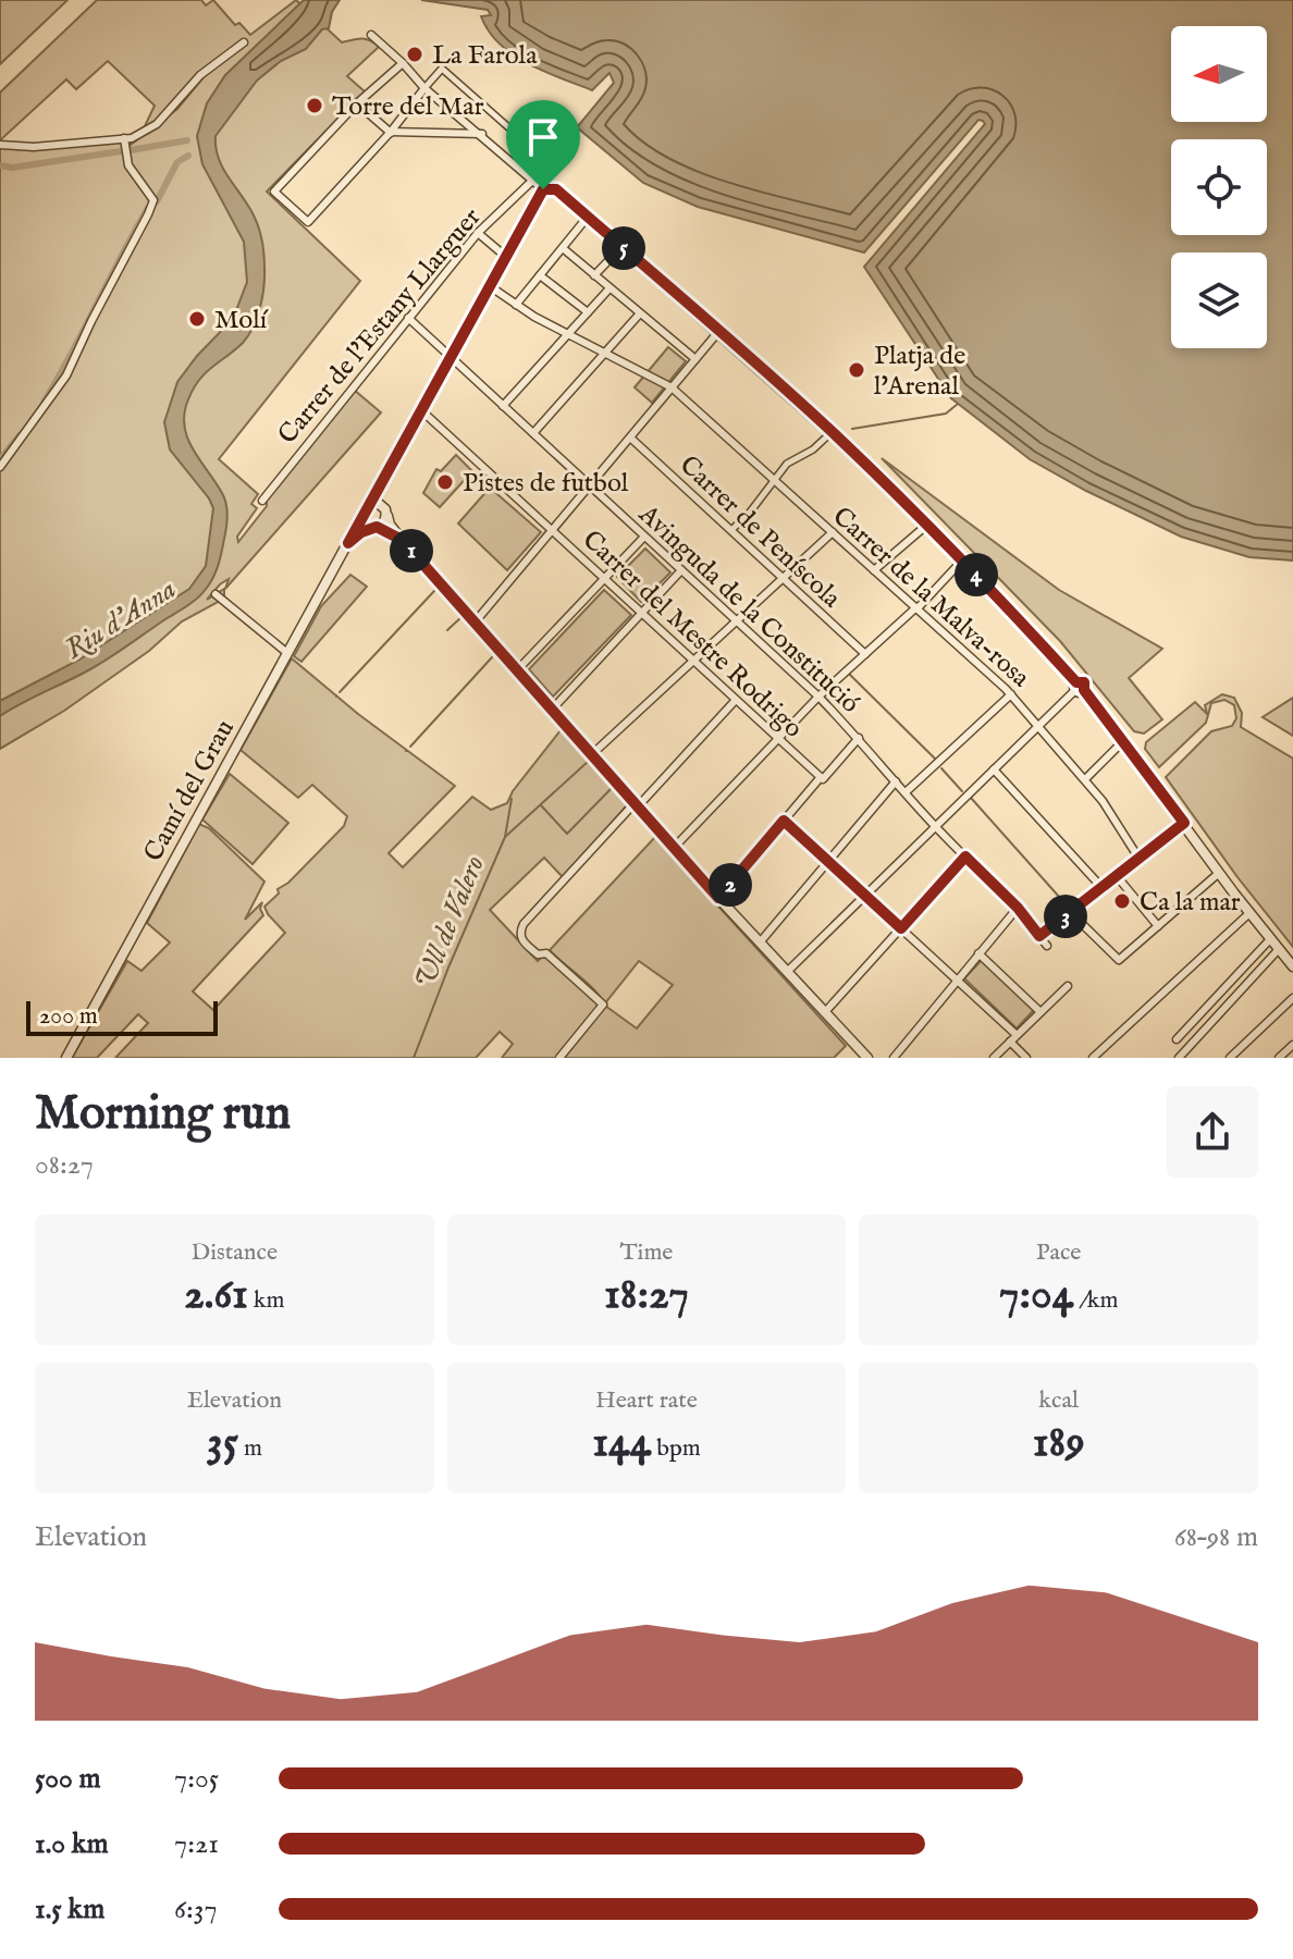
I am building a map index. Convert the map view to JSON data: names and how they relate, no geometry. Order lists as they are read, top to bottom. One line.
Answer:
{"streets":{"street":["Carrer de l'Estany Llarguer","Carrer de Peníscola","Carrer de la Malva-rosa","Avinguda de la Constitució","Carrer del Mestre Rodrigo","Camí del Grau"]},"crossings":[["Carrer de l'Estany Llarguer","Avinguda de la Constitució"]],"water":["Riu d'Anna","Ull de Valero"],"places":["La Farola","Torre del Mar","Molí","Platja de l'Arenal","Pistes de futbol","Ca la mar"],"scale_bar":"200 m","north":"left","page":{"pins":["5","1","4","2","3"],"scale":"200 m","heading":["Morning run","08:27"],"stats":[["Distance","2.61 km"],["Time","18:27"],["Pace","7:04 /km"],["Elevation","35 m"],["Heart rate","144 bpm"],["kcal","189"]],"chart":["Elevation","68–98 m"],"list":[{"name":"500 m","note":"7:05"},{"name":"1.0 km","note":"7:21"},{"name":"1.5 km","note":"6:37"}]}}
